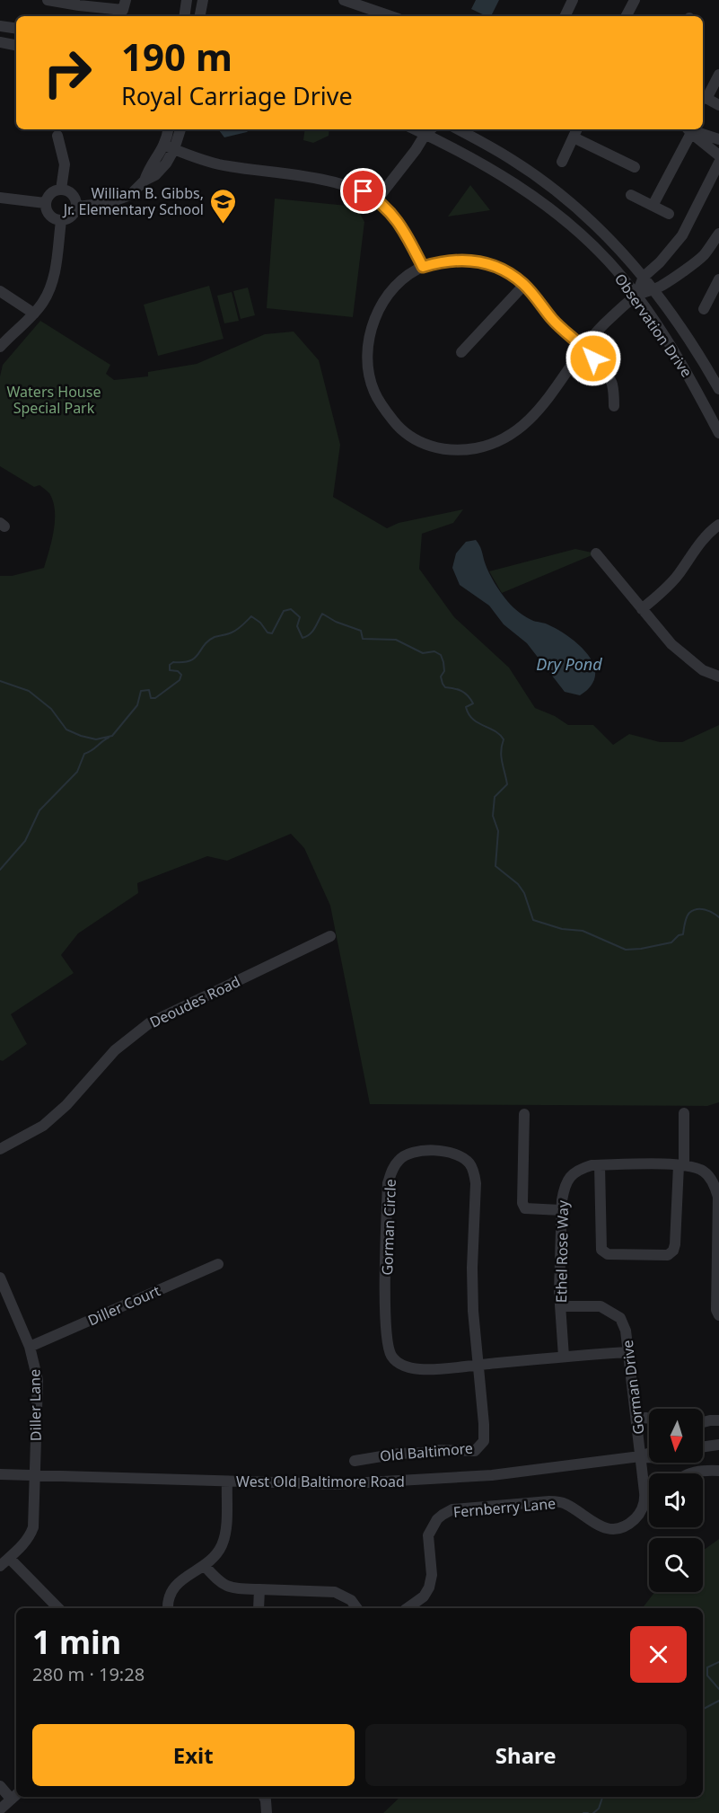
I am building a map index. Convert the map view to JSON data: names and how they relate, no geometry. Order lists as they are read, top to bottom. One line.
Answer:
{"streets":{"street":["Observation Drive","Deoudes Road","Gorman Circle","Ethel Rose Way","Diller Court","Gorman Drive","Diller Lane","Old Baltimore","West Old Baltimore Road","Fernberry Lane"]},"crossings":[["Gorman Circle","Ethel Rose Way"],["Gorman Circle","Gorman Drive"],["Gorman Circle","Old Baltimore"],["Ethel Rose Way","Gorman Drive"],["Diller Court","Diller Lane"],["Gorman Drive","West Old Baltimore Road"],["Gorman Drive","Fernberry Lane"],["Diller Lane","West Old Baltimore Road"],["West Old Baltimore Road","Fernberry Lane"]],"water":["Dry Pond"],"parks":["Waters House Special Park"],"places":{"school or university":["William B. Gibbs, Jr. Elementary School"]},"north":"bottom","page":{"turn":["190 m","Royal Carriage Drive"],"heading":["1 min","280 m · 19:28"],"buttons":["Exit","Share"]}}
